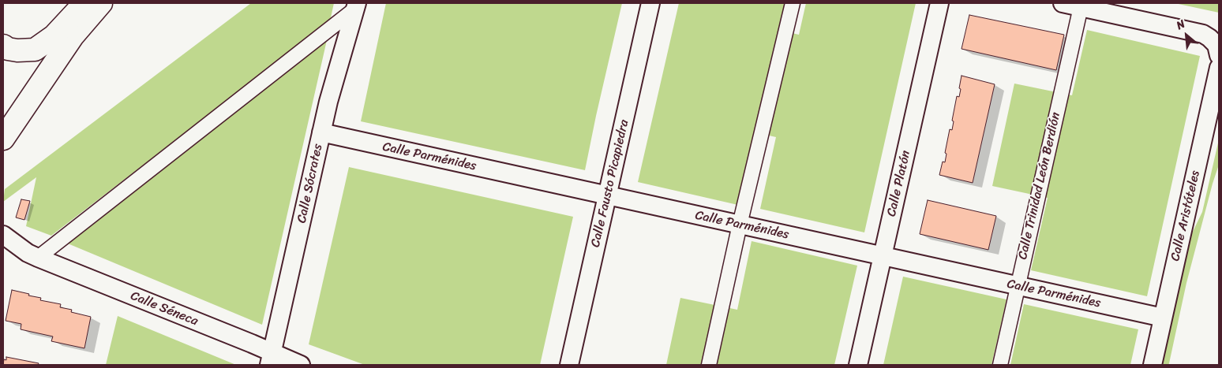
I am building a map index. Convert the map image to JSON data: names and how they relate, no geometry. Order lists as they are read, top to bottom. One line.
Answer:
{"streets":{"street":["Calle Parménides","Calle Sócrates","Calle Fausto Picapiedra","Calle Platón","Calle Trinidad León Berdión","Calle Aristóteles","Calle Séneca"]},"crossings":[["Calle Parménides","Calle Sócrates"],["Calle Parménides","Calle Fausto Picapiedra"],["Calle Parménides","Calle Platón"],["Calle Parménides","Calle Trinidad León Berdión"],["Calle Parménides","Calle Aristóteles"],["Calle Sócrates","Calle Séneca"]],"north":"top left"}
